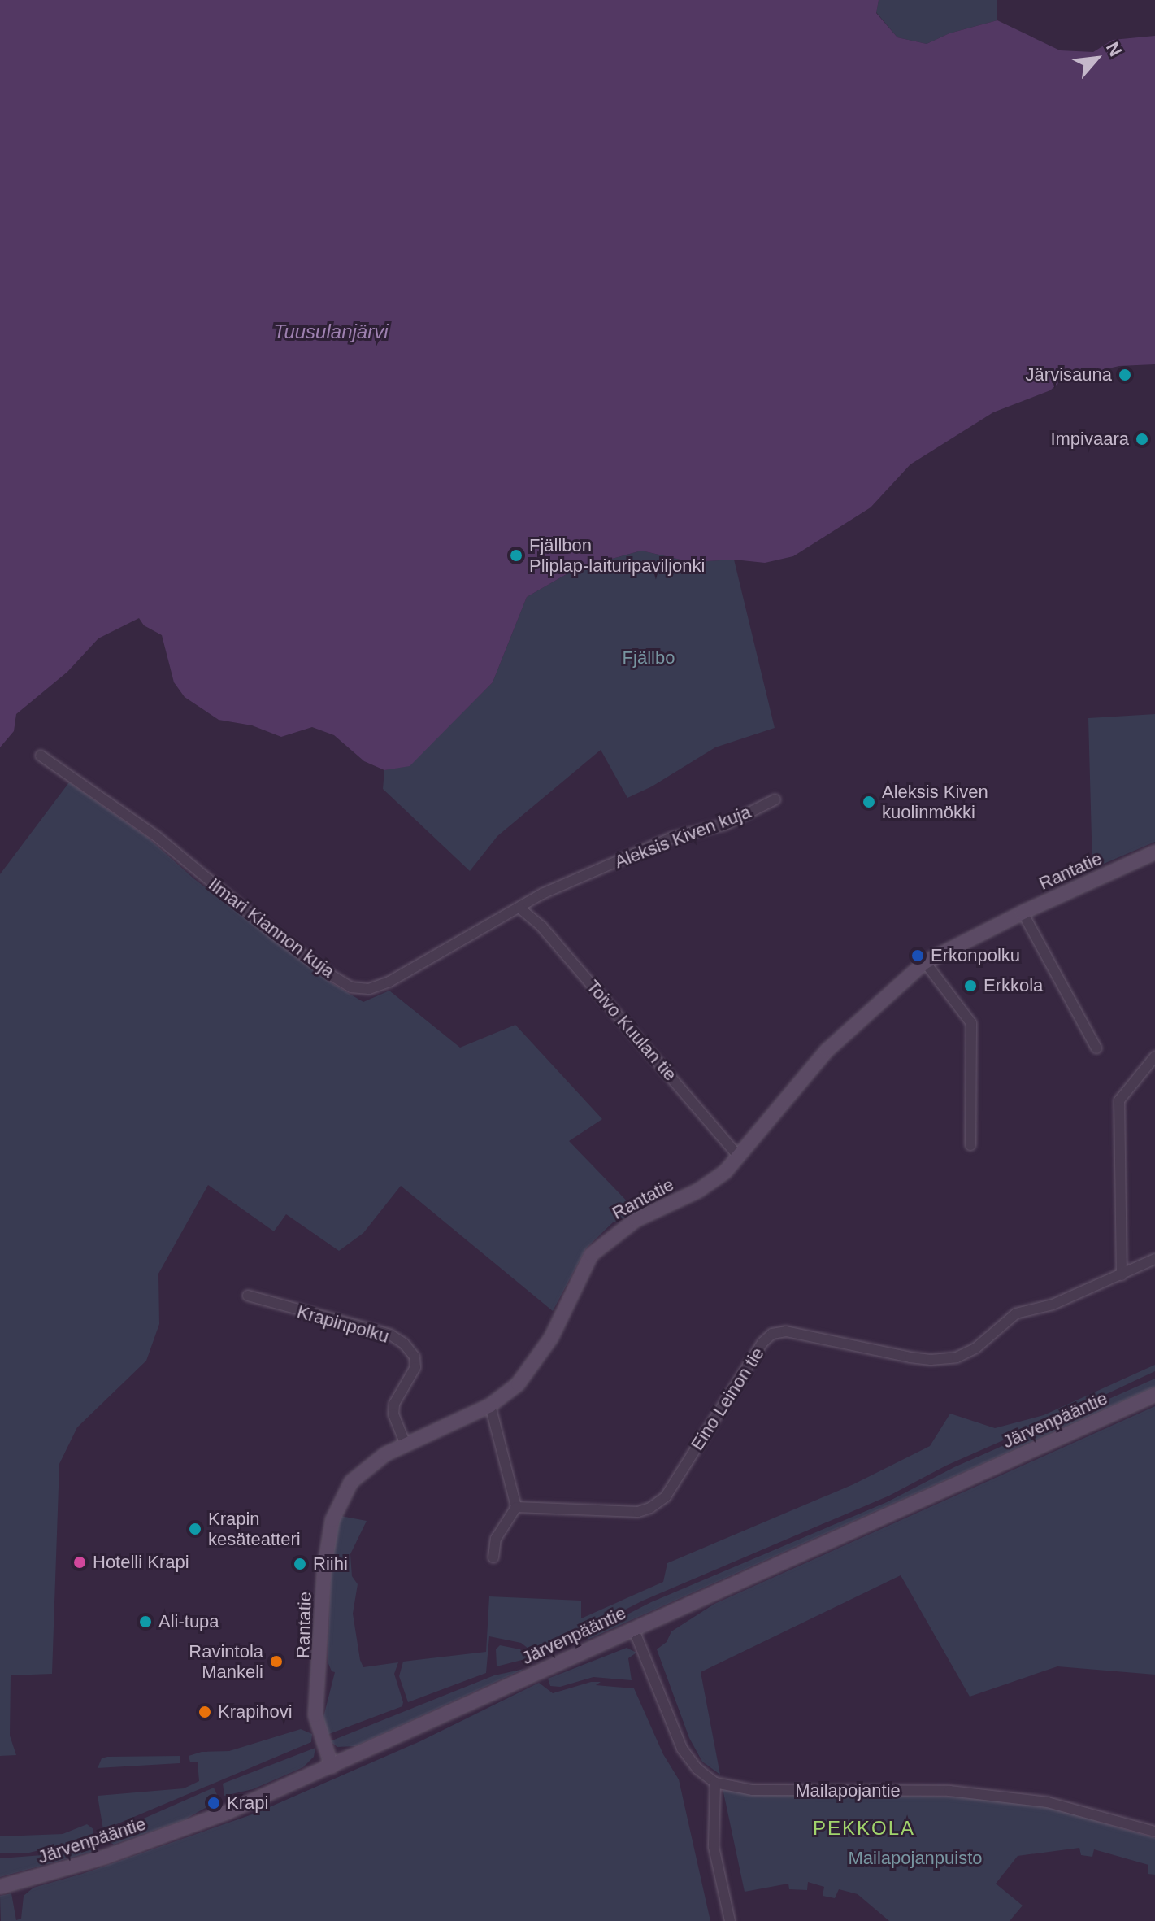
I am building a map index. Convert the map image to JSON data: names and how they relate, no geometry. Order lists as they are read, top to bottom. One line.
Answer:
{"streets":{"street":["Aleksis Kiven kuja","Rantatie","Ilmari Kiannon kuja","Toivo Kuulan tie","Krapinpolku","Eino Leinon tie","Järvenpääntie","Mailapojantie"]},"crossings":[["Aleksis Kiven kuja","Ilmari Kiannon kuja"],["Aleksis Kiven kuja","Toivo Kuulan tie"],["Rantatie","Toivo Kuulan tie"],["Rantatie","Krapinpolku"],["Rantatie","Järvenpääntie"],["Ilmari Kiannon kuja","Toivo Kuulan tie"]],"districts":["PEKKOLA"],"water":["Tuusulanjärvi"],"parks":["Fjällbo","Mailapojanpuisto"],"places":["Järvisauna","Impivaara","Fjällbon Pliplap-laituripaviljonki","Aleksis Kiven kuolinmökki","Erkonpolku","Erkkola","Krapin kesäteatteri","Hotelli Krapi","Riihi","Ali-tupa","Ravintola Mankeli","Krapihovi","Krapi"],"north":"top right"}
